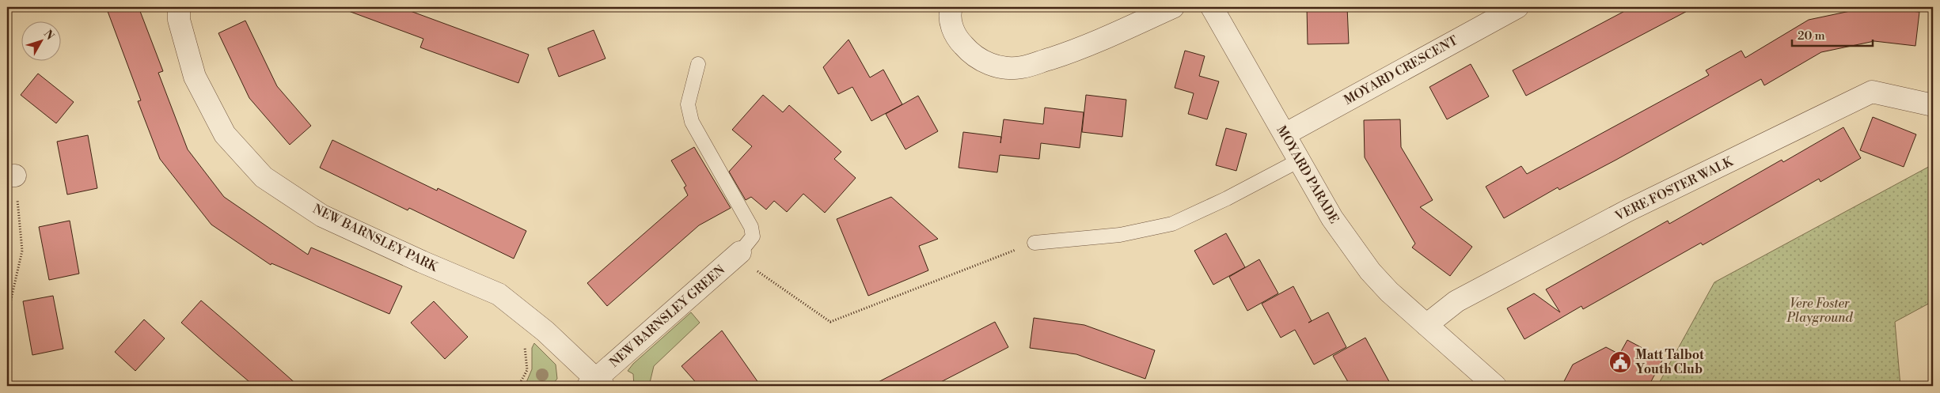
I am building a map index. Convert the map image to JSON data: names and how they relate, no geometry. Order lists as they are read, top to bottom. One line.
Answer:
{"streets":{"street":["MOYARD CRESCENT","MOYARD PARADE","VERE FOSTER WALK","NEW BARNSLEY PARK","NEW BARNSLEY GREEN"]},"crossings":[["MOYARD CRESCENT","MOYARD PARADE"],["MOYARD PARADE","VERE FOSTER WALK"],["NEW BARNSLEY PARK","NEW BARNSLEY GREEN"]],"parks":["Vere Foster Playground"],"places":{"public building":["Matt Talbot Youth Club"]},"scale_bar":"20 m","north":"top right"}
